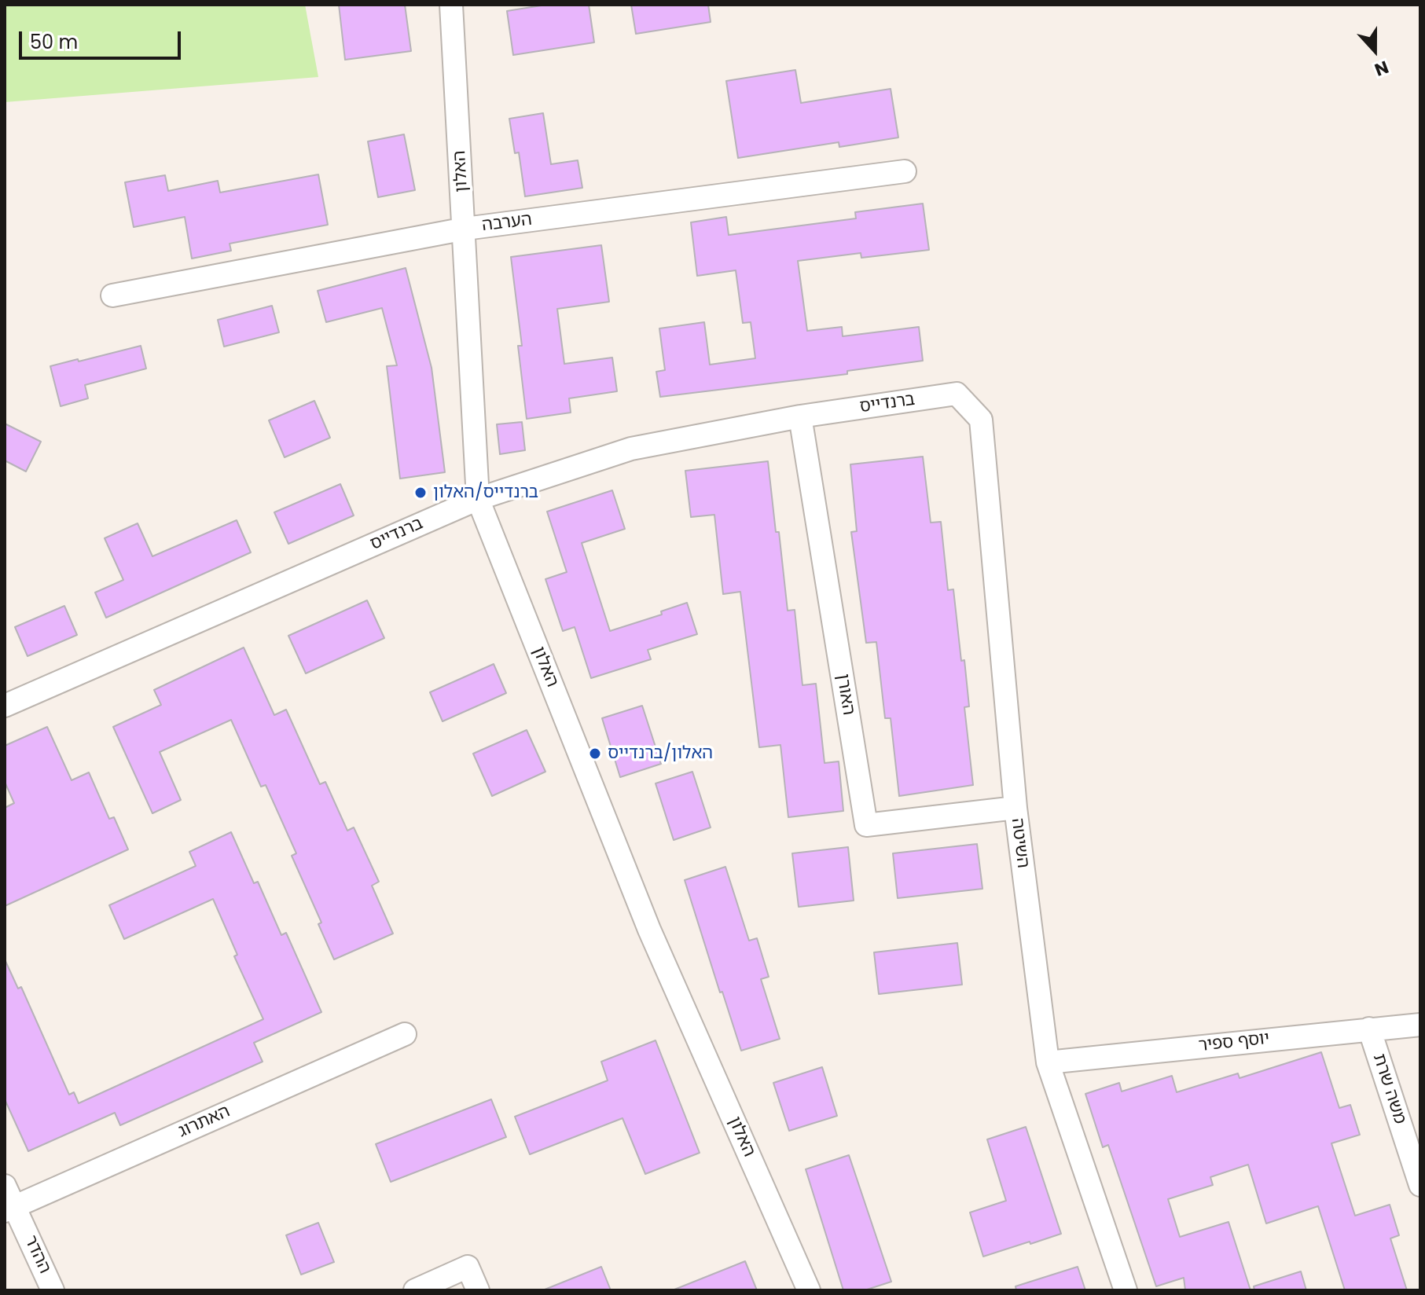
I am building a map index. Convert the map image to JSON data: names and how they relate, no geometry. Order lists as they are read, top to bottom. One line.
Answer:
{"streets":{"street":["האלון","הערבה","ברנדייס","האורן","השיטה","יוסף ספיר","משה שרת","האתרוג","ההדר"]},"crossings":[["האלון","הערבה"],["האלון","ברנדייס"],["ברנדייס","האורן"],["ברנדייס","השיטה"],["האורן","השיטה"],["השיטה","יוסף ספיר"],["יוסף ספיר","משה שרת"],["האתרוג","ההדר"]],"places":["ברנדייס/האלון","האלון/ברנדייס"],"scale_bar":"50 m","north":"bottom"}
